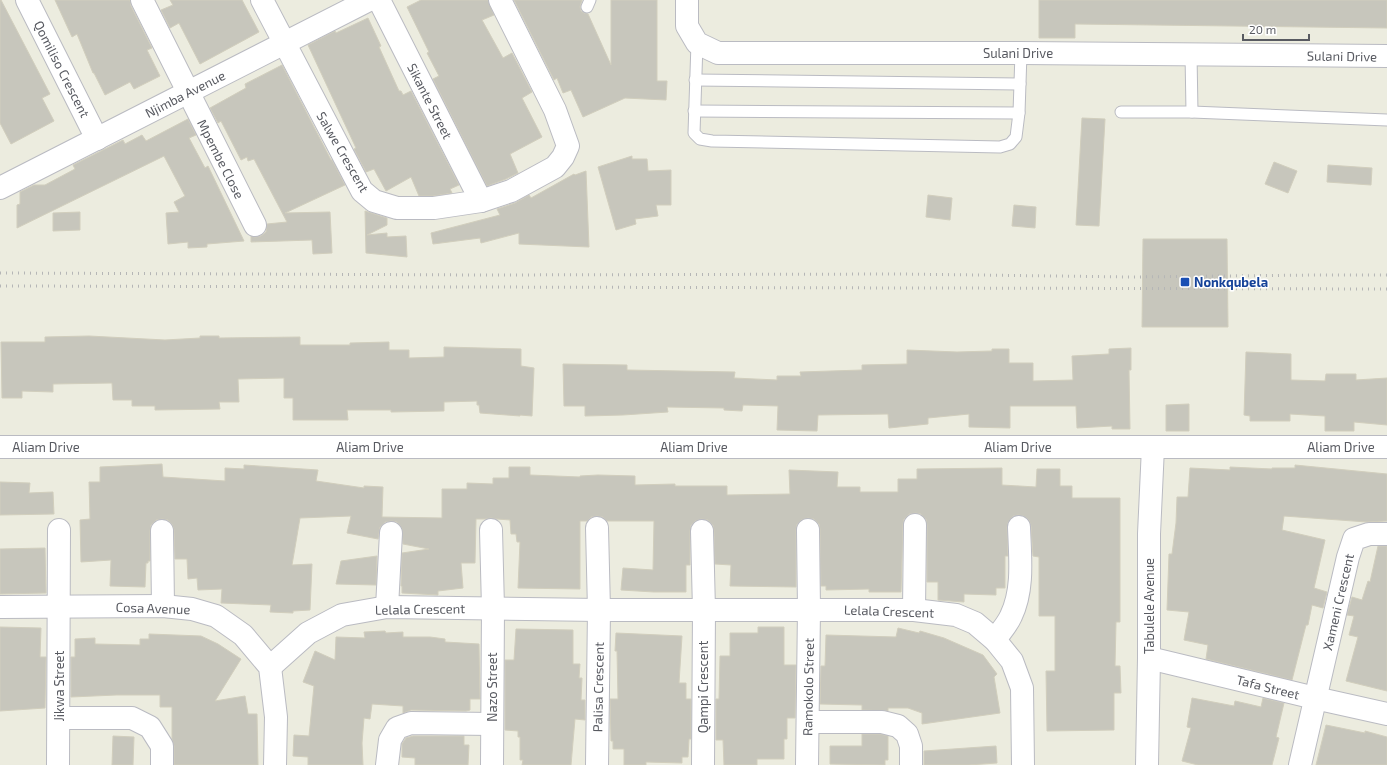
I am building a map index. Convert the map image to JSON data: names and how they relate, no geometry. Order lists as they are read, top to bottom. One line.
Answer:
{"streets":{"street":["Sulani Drive","Qomiliso Crescent","Njimba Avenue","Sikante Street","Salwe Crescent","Mpembe Close","Aliam Drive","Xameni Crescent","Tabulele Avenue","Cosa Avenue","Lelala Crescent","Jikwa Street","Nazo Street","Palisa Crescent","Qampi Crescent","Ramokolo Street","Tafa Street"]},"crossings":[["Qomiliso Crescent","Njimba Avenue"],["Njimba Avenue","Salwe Crescent"],["Njimba Avenue","Mpembe Close"],["Sikante Street","Salwe Crescent"],["Aliam Drive","Tabulele Avenue"],["Xameni Crescent","Tafa Street"],["Tabulele Avenue","Tafa Street"],["Cosa Avenue","Lelala Crescent"],["Cosa Avenue","Jikwa Street"],["Lelala Crescent","Nazo Street"],["Lelala Crescent","Palisa Crescent"],["Lelala Crescent","Qampi Crescent"],["Lelala Crescent","Ramokolo Street"]],"places":{"transit":["Nonkqubela"]},"scale_bar":"20 m"}
